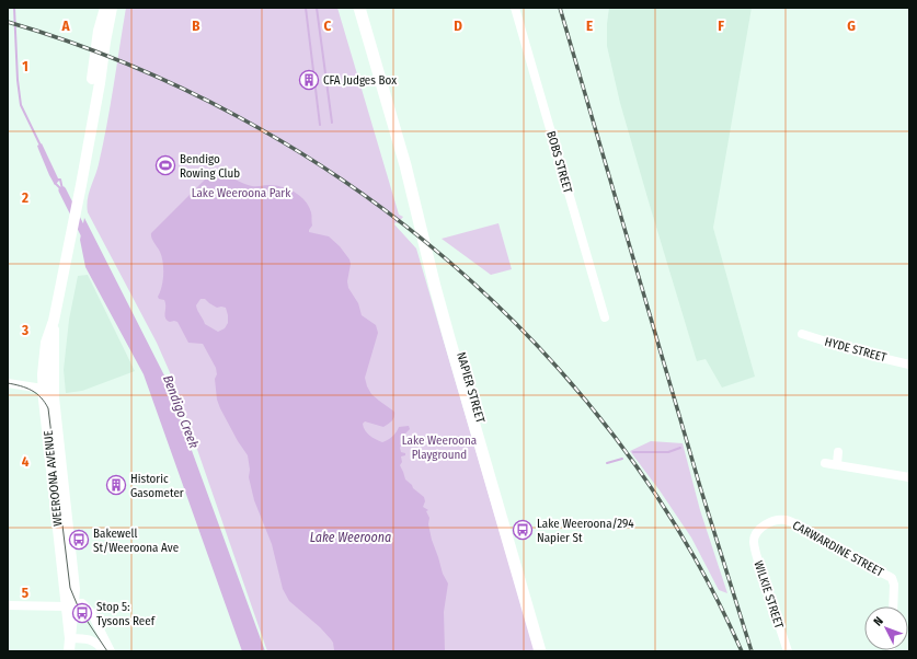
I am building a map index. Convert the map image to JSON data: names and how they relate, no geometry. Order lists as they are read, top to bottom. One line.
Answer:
{"streets":{"highway":["NAPIER STREET"],"main road":["WEEROONA AVENUE"],"street":["BOBS STREET","HYDE STREET","CARWARDINE STREET","WILKIE STREET"]},"crossings":[["CARWARDINE STREET","WILKIE STREET"]],"water":["Bendigo Creek","Lake Weeroona"],"parks":["Lake Weeroona Park","Lake Weeroona Playground"],"places":{"building":["CFA Judges Box","Historic Gasometer"],"sports":["Bendigo Rowing Club"],"bus stop":["Lake Weeroona/294 Napier St","Bakewell St/Weeroona Ave","Stop 5: Tysons Reef"]},"north":"top left","grid":{"columns":["A","B","C","D","E","F","G"],"rows":["1","2","3","4","5"]}}
